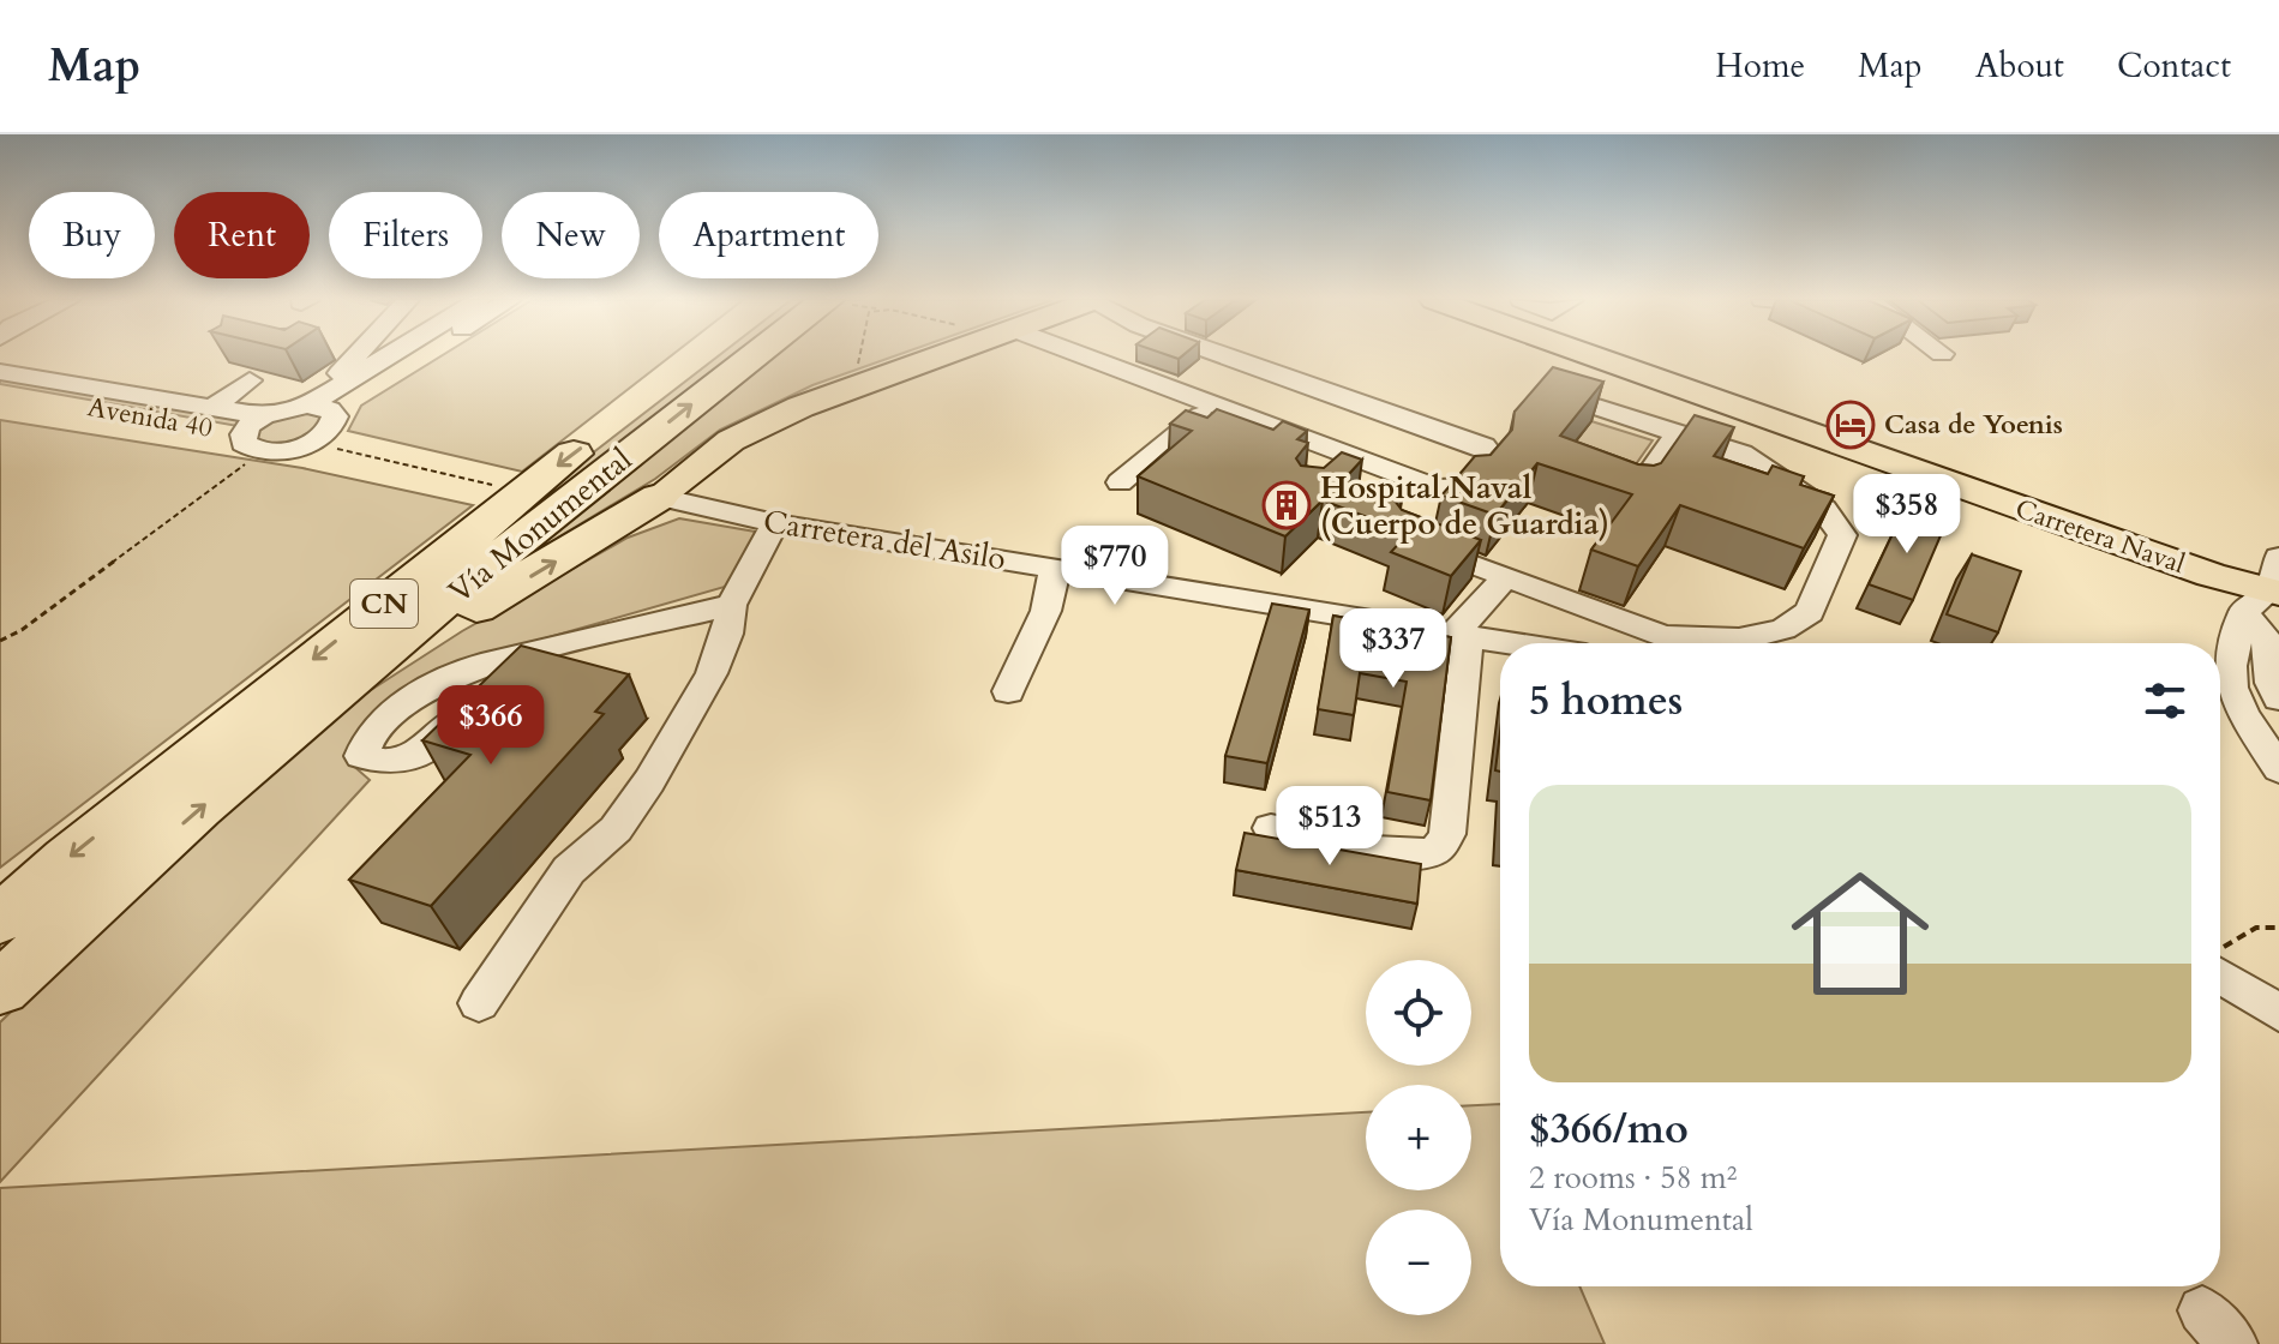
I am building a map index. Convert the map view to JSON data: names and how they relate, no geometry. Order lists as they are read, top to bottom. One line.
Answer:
{"streets":{"highway":["Vía Monumental","CN"],"main road":["Carretera Naval"],"street":["Avenida 40","Carretera del Asilo"]},"places":{"hotel":["Casa de Yoenis"],"building":["Hospital Naval (Cuerpo de Guardia)"]},"page":{"header":"Map","nav":["Home","Map","About","Contact"],"chip":["Buy","Rent","Filters","New","Apartment"],"price":["$358","$770","$337","$366","$513"],"heading":"5 homes","list":[{"name":"$366/mo","note":"2 rooms · 58 m² · Vía Monumental"}],"map_buttons":["+","−"]}}
